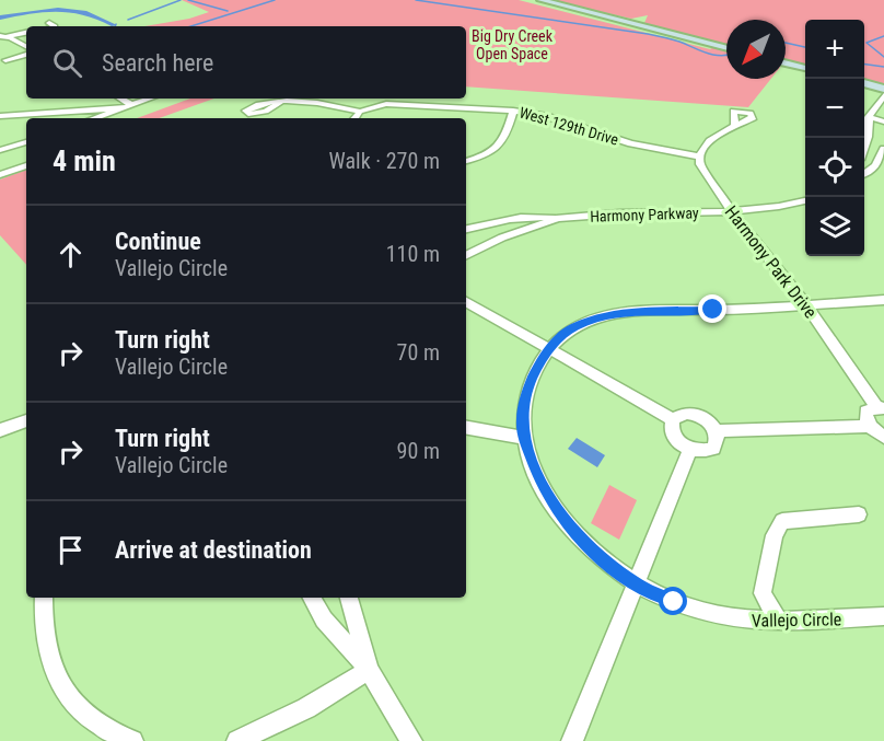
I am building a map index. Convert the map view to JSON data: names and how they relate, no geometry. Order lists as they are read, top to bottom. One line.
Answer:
{"streets":{"street":["West 129th Drive","Harmony Parkway","Harmony Park Drive","Vallejo Circle"]},"crossings":[["West 129th Drive","Harmony Park Drive"],["Harmony Parkway","Harmony Park Drive"],["Harmony Park Drive","Vallejo Circle"]],"parks":["Big Dry Creek Open Space"],"north":"bottom left","page":{"map_buttons":["+","−"],"search":"Search here","heading":["4 min","Walk · 270 m"],"list":[["Continue","Vallejo Circle","110 m"],["Turn right","Vallejo Circle","70 m"],["Turn right","Vallejo Circle","90 m"],"Arrive at destination"]}}
